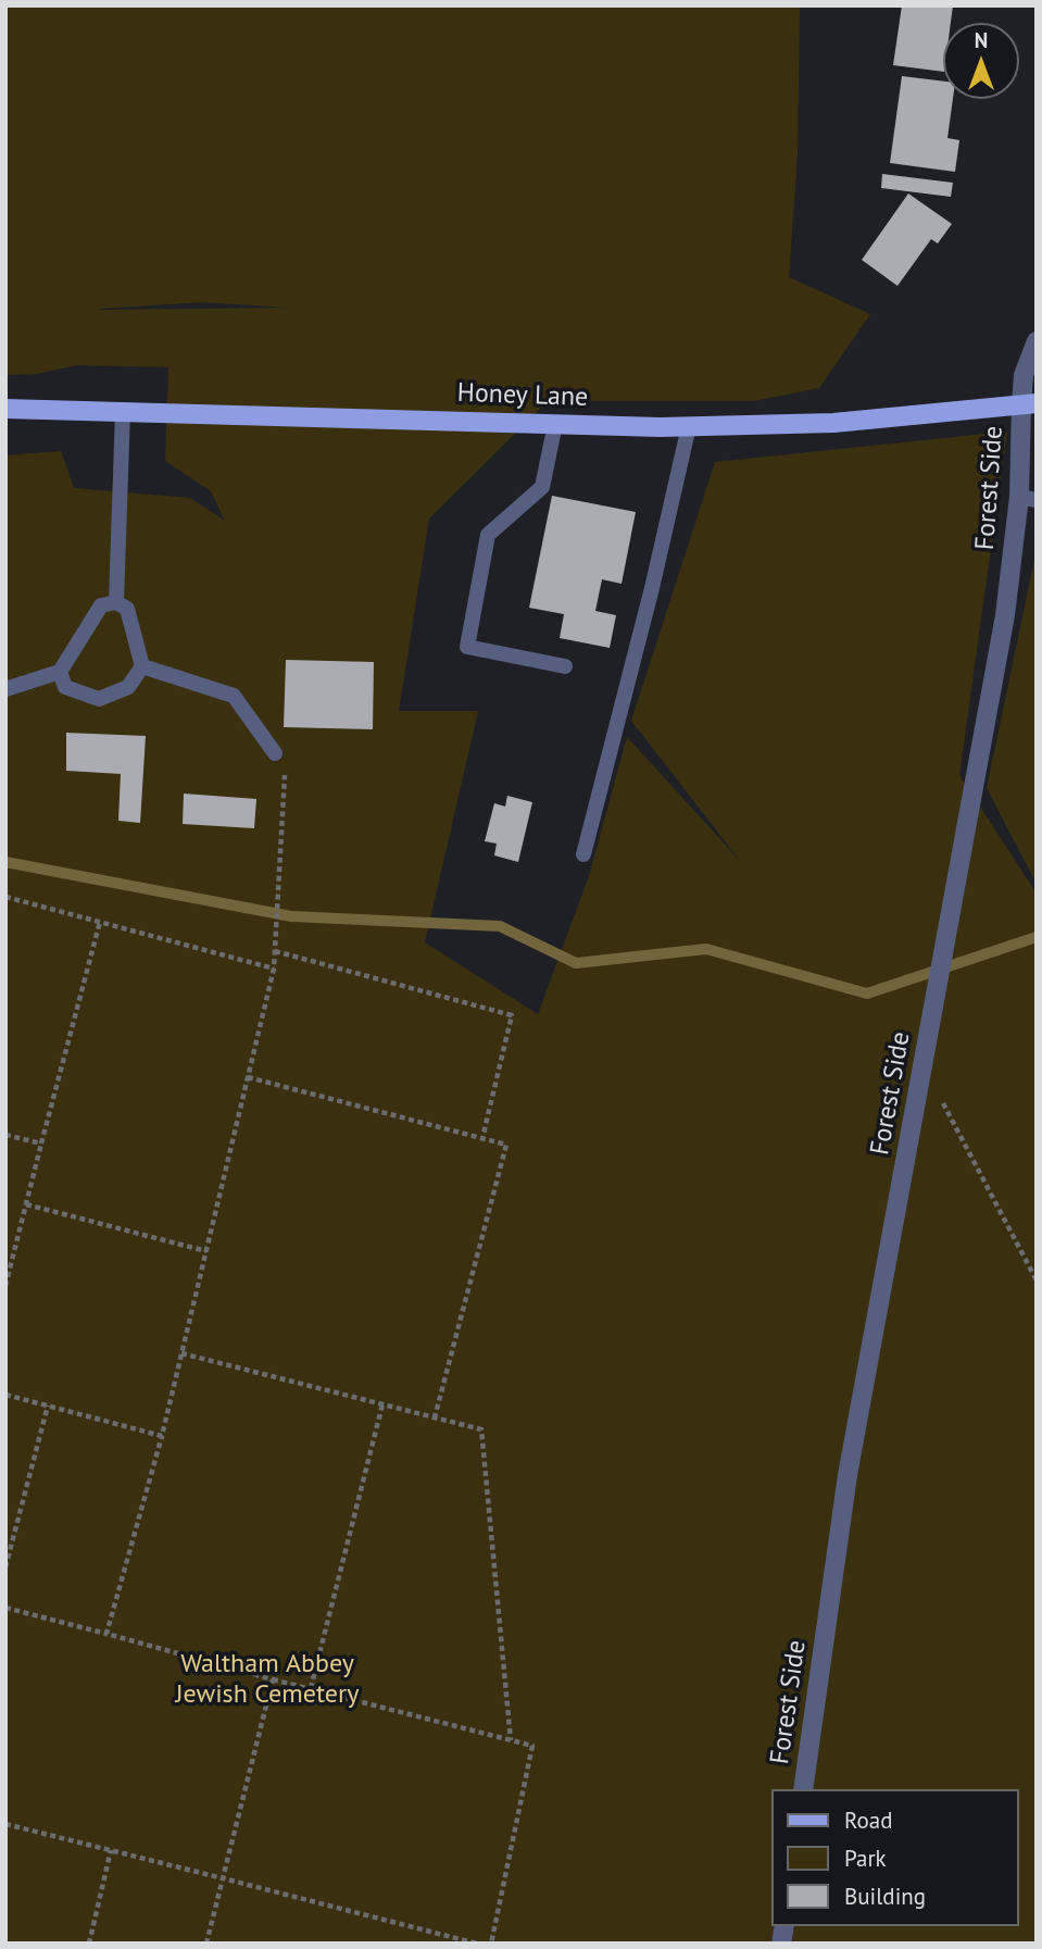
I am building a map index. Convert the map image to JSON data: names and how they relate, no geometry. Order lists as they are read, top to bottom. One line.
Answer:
{"streets":{"main road":["Honey Lane"],"street":["Forest Side"]},"crossings":[["Honey Lane","Forest Side"]],"parks":["Waltham Abbey Jewish Cemetery"],"legend":["Road","Park","Building"],"north":"top"}
